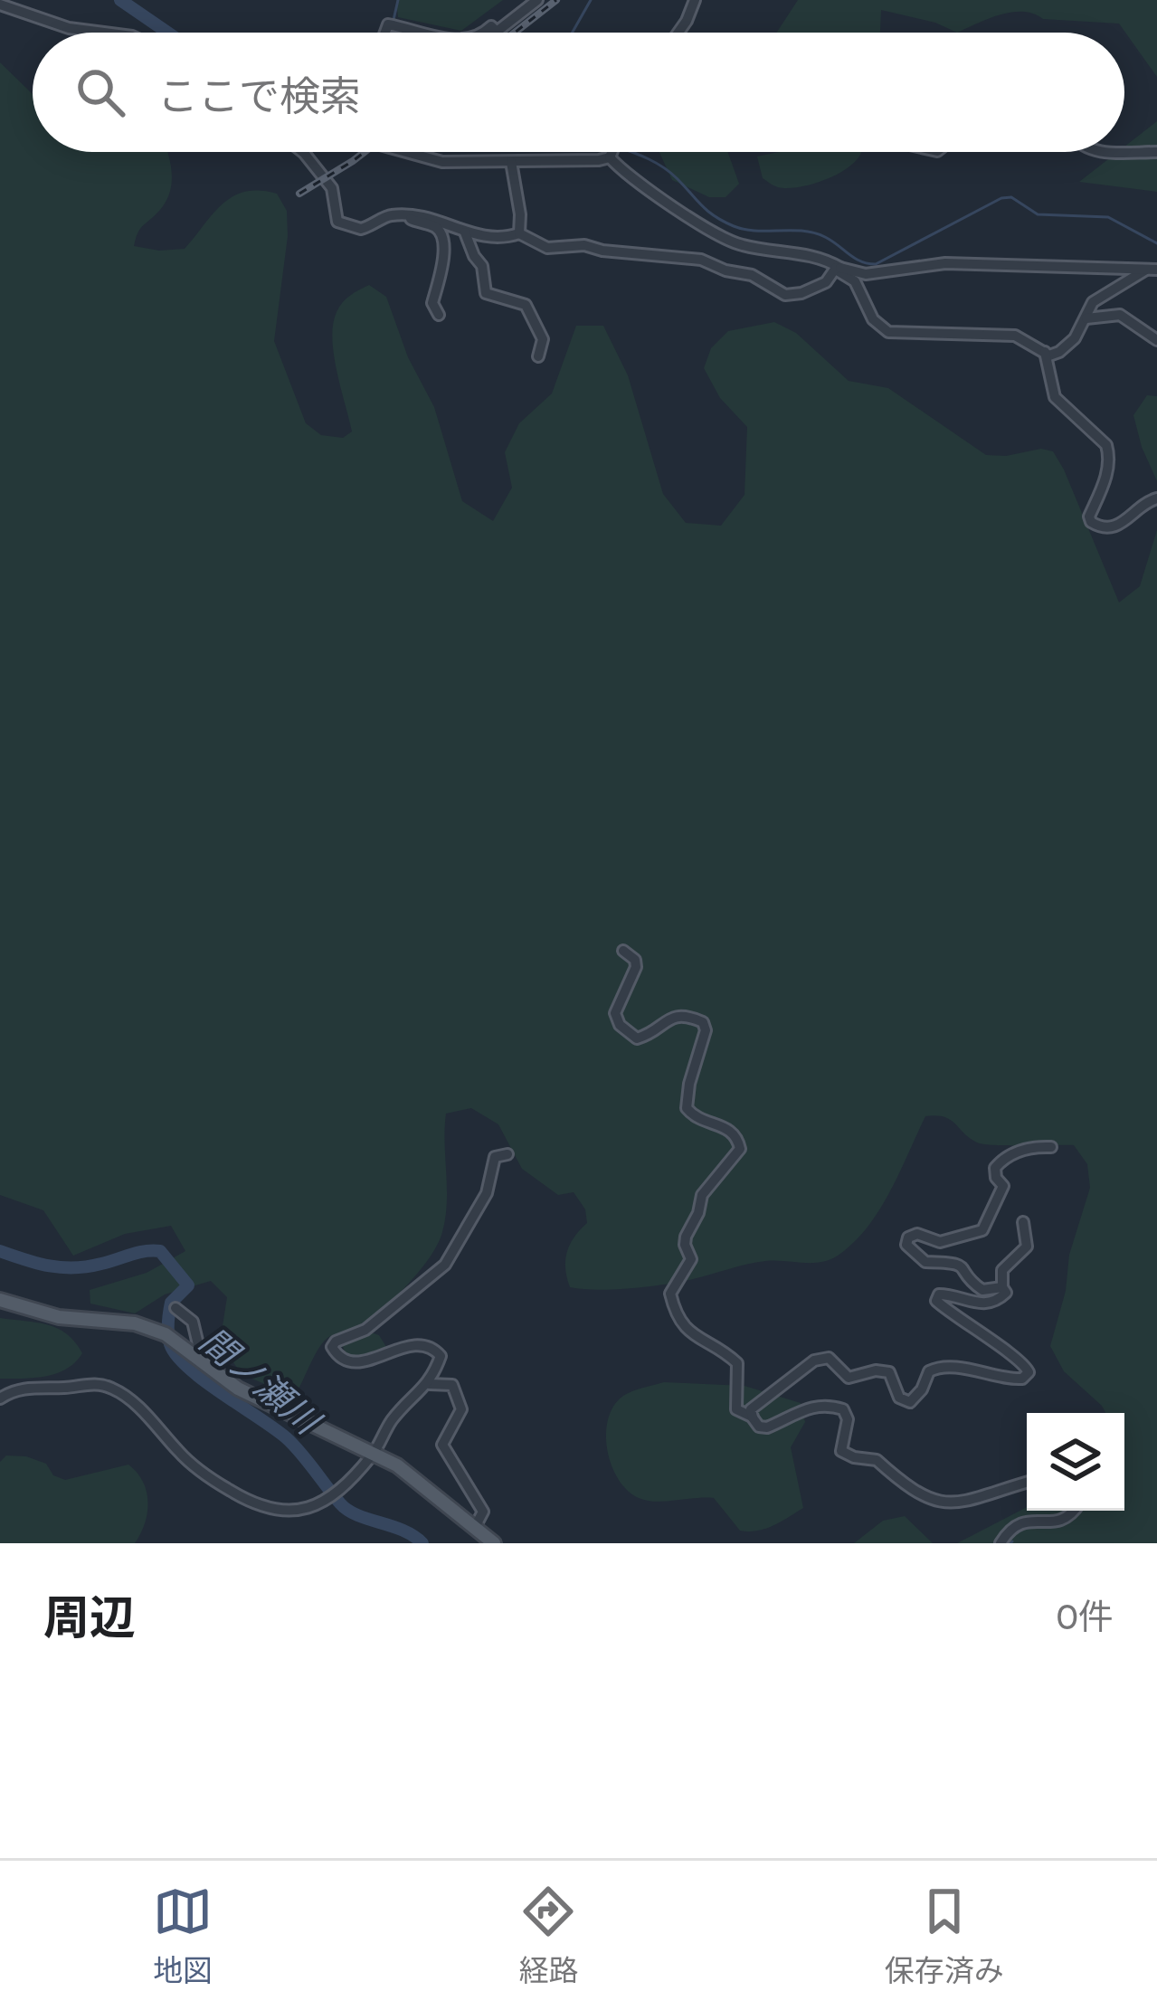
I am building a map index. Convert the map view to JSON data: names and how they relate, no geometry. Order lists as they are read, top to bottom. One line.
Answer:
{"water":["間ノ瀬川"],"page":{"search":"ここで検索","heading":["周辺","0件"],"nav":["地図","経路","保存済み"]}}
